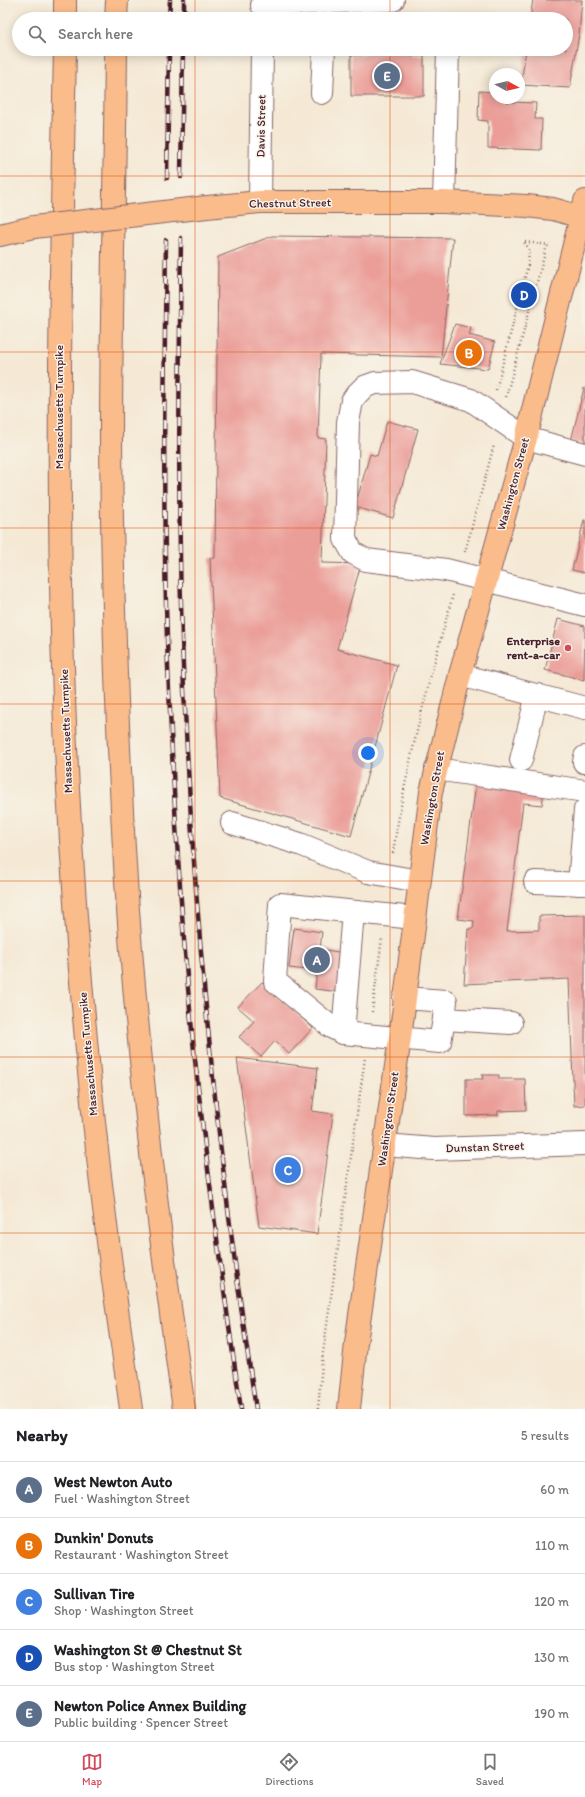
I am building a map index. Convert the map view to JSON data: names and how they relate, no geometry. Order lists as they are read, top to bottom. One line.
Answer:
{"streets":{"main road":["Chestnut Street","Massachusetts Turnpike","Washington Street"],"street":["Davis Street","Dunstan Street"]},"crossings":[["Davis Street","Chestnut Street"],["Chestnut Street","Washington Street"],["Washington Street","Dunstan Street"]],"places":["Enterprise rent-a-car"],"north":"right","page":{"search":"Search here","pins":["E","D","B","A","C"],"heading":["Nearby","5 results"],"list":[{"mark":"A","name":"West Newton Auto","note":"Fuel · Washington Street","value":"60 m"},{"mark":"B","name":"Dunkin' Donuts","note":"Restaurant · Washington Street","value":"110 m"},{"mark":"C","name":"Sullivan Tire","note":"Shop · Washington Street","value":"120 m"},{"mark":"D","name":"Washington St @ Chestnut St","note":"Bus stop · Washington Street","value":"130 m"},{"mark":"E","name":"Newton Police Annex Building","note":"Public building · Spencer Street","value":"190 m"}],"nav":["Map","Directions","Saved"]}}
